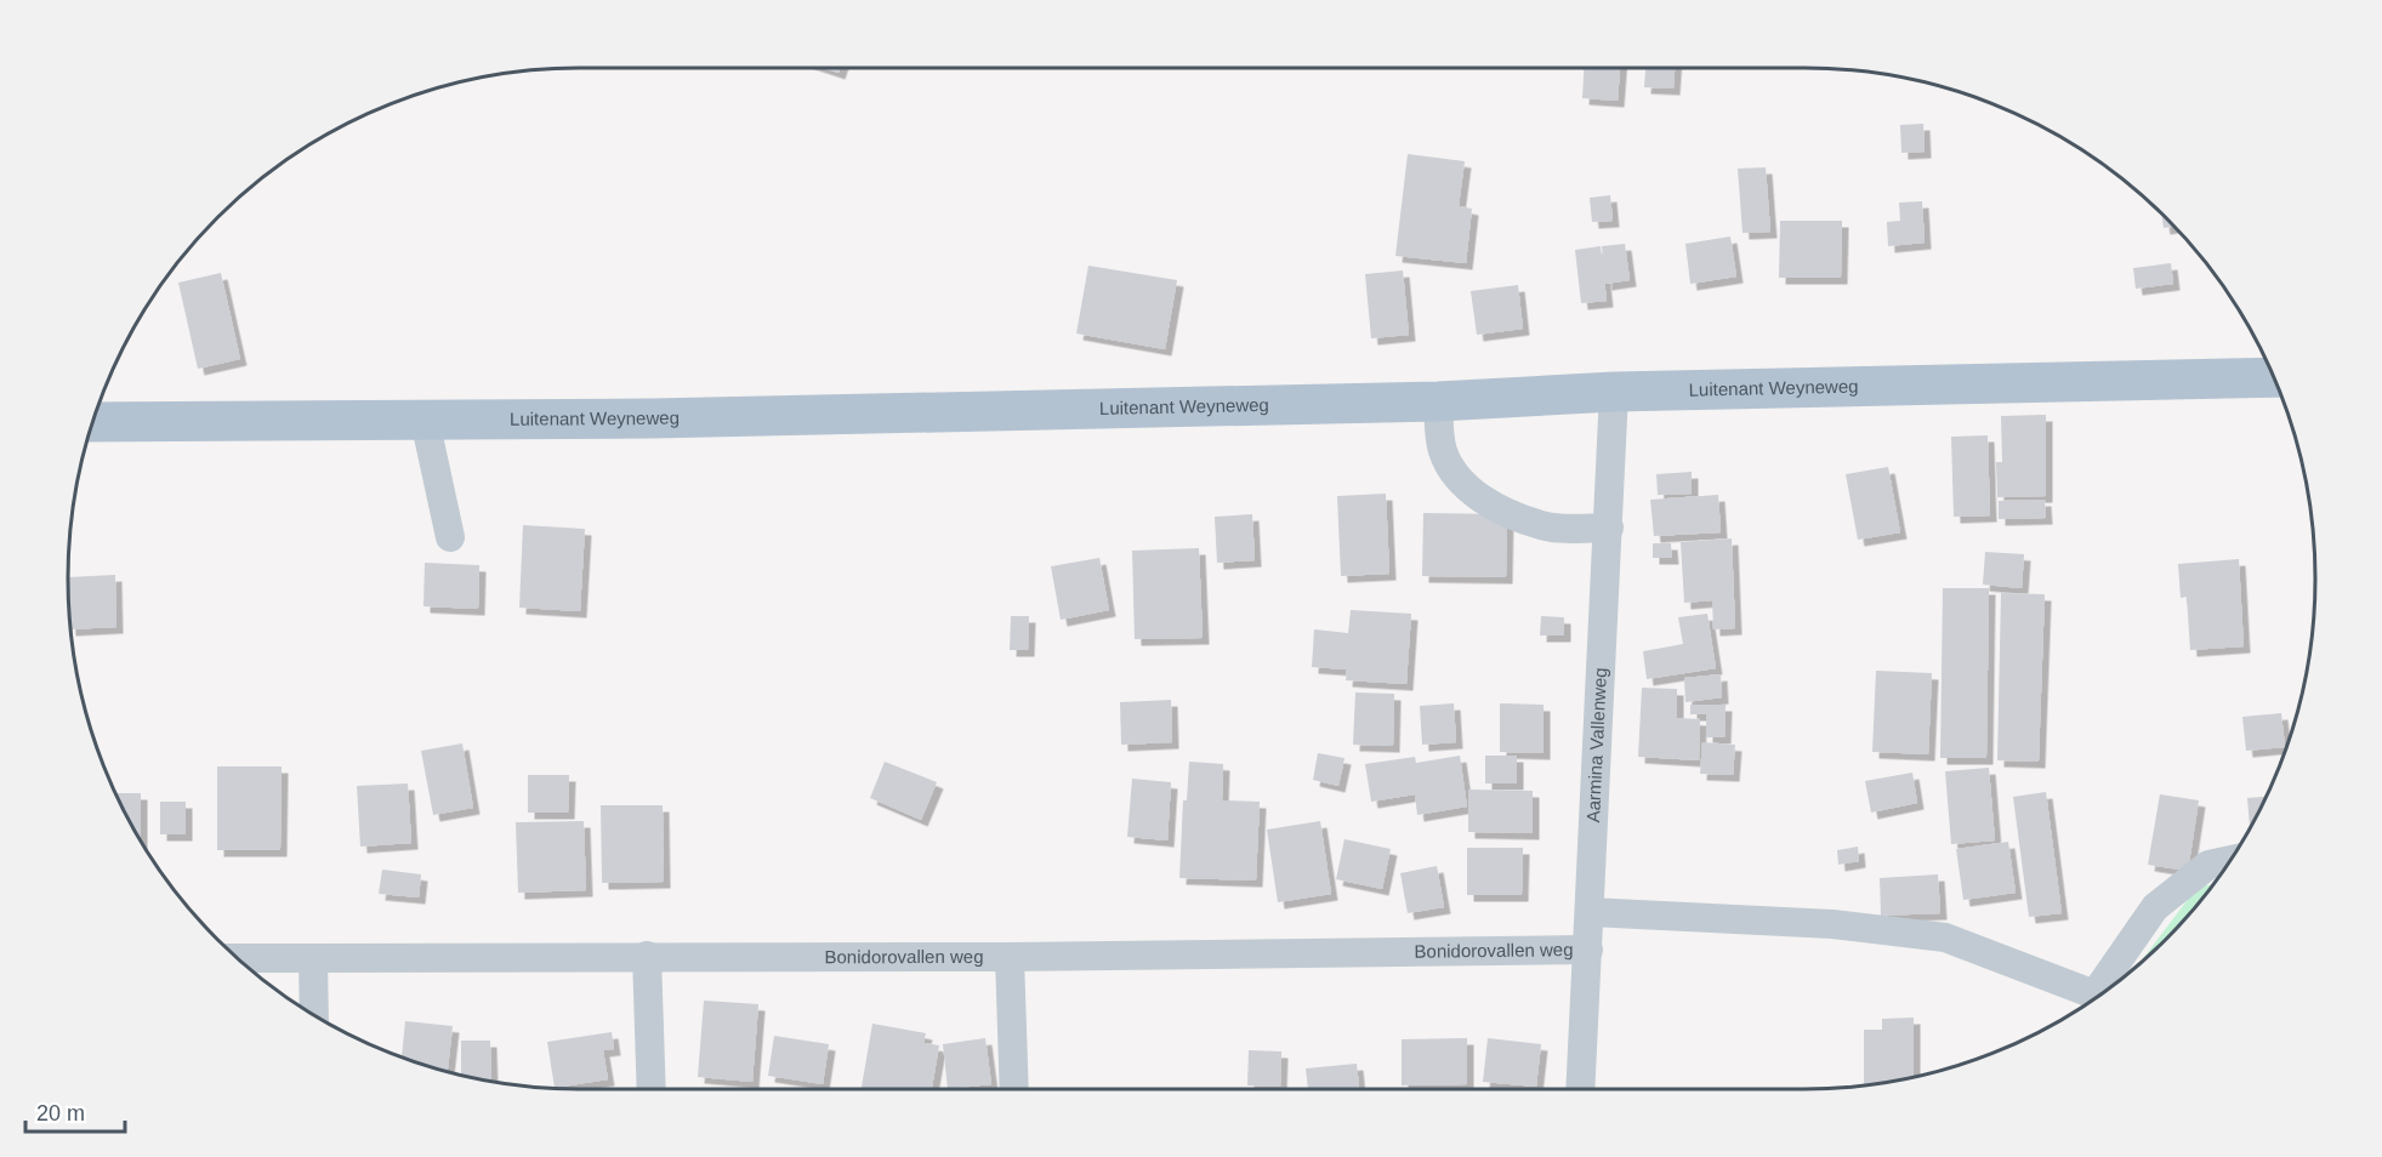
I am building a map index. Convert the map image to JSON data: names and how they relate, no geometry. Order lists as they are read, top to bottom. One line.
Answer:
{"streets":{"main road":["Luitenant Weyneweg"],"street":["Aarmina Vallenweg","Bonidorovallen weg"]},"crossings":[["Luitenant Weyneweg","Aarmina Vallenweg"],["Aarmina Vallenweg","Bonidorovallen weg"]],"scale_bar":"20 m"}
